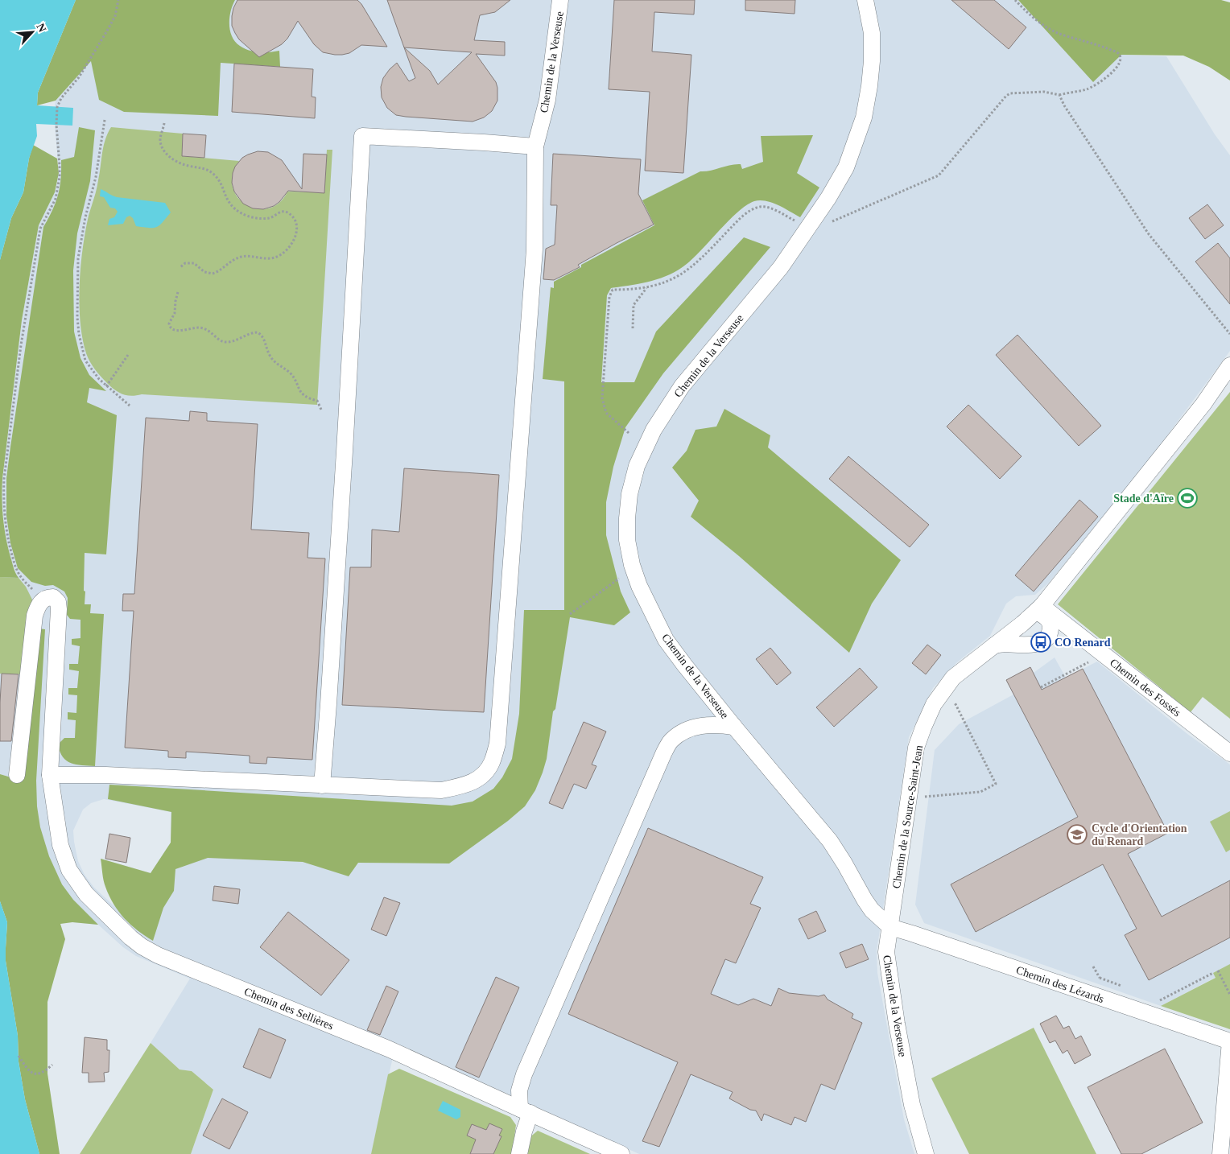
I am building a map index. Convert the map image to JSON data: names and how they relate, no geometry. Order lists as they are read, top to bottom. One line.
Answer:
{"streets":{"street":["Chemin de la Verseuse","Chemin des Fossés","Chemin de la Source-Saint-Jean","Chemin des Lézards","Chemin des Sellières"]},"crossings":[["Chemin de la Verseuse","Chemin de la Source-Saint-Jean"],["Chemin de la Verseuse","Chemin des Lézards"],["Chemin de la Verseuse","Chemin des Sellières"],["Chemin des Fossés","Chemin de la Source-Saint-Jean"],["Chemin de la Source-Saint-Jean","Chemin des Lézards"]],"places":{"sports":["Stade d'Aïre"],"bus stop":["CO Renard"],"school or university":["Cycle d'Orientation du Renard"]},"north":"top right"}
